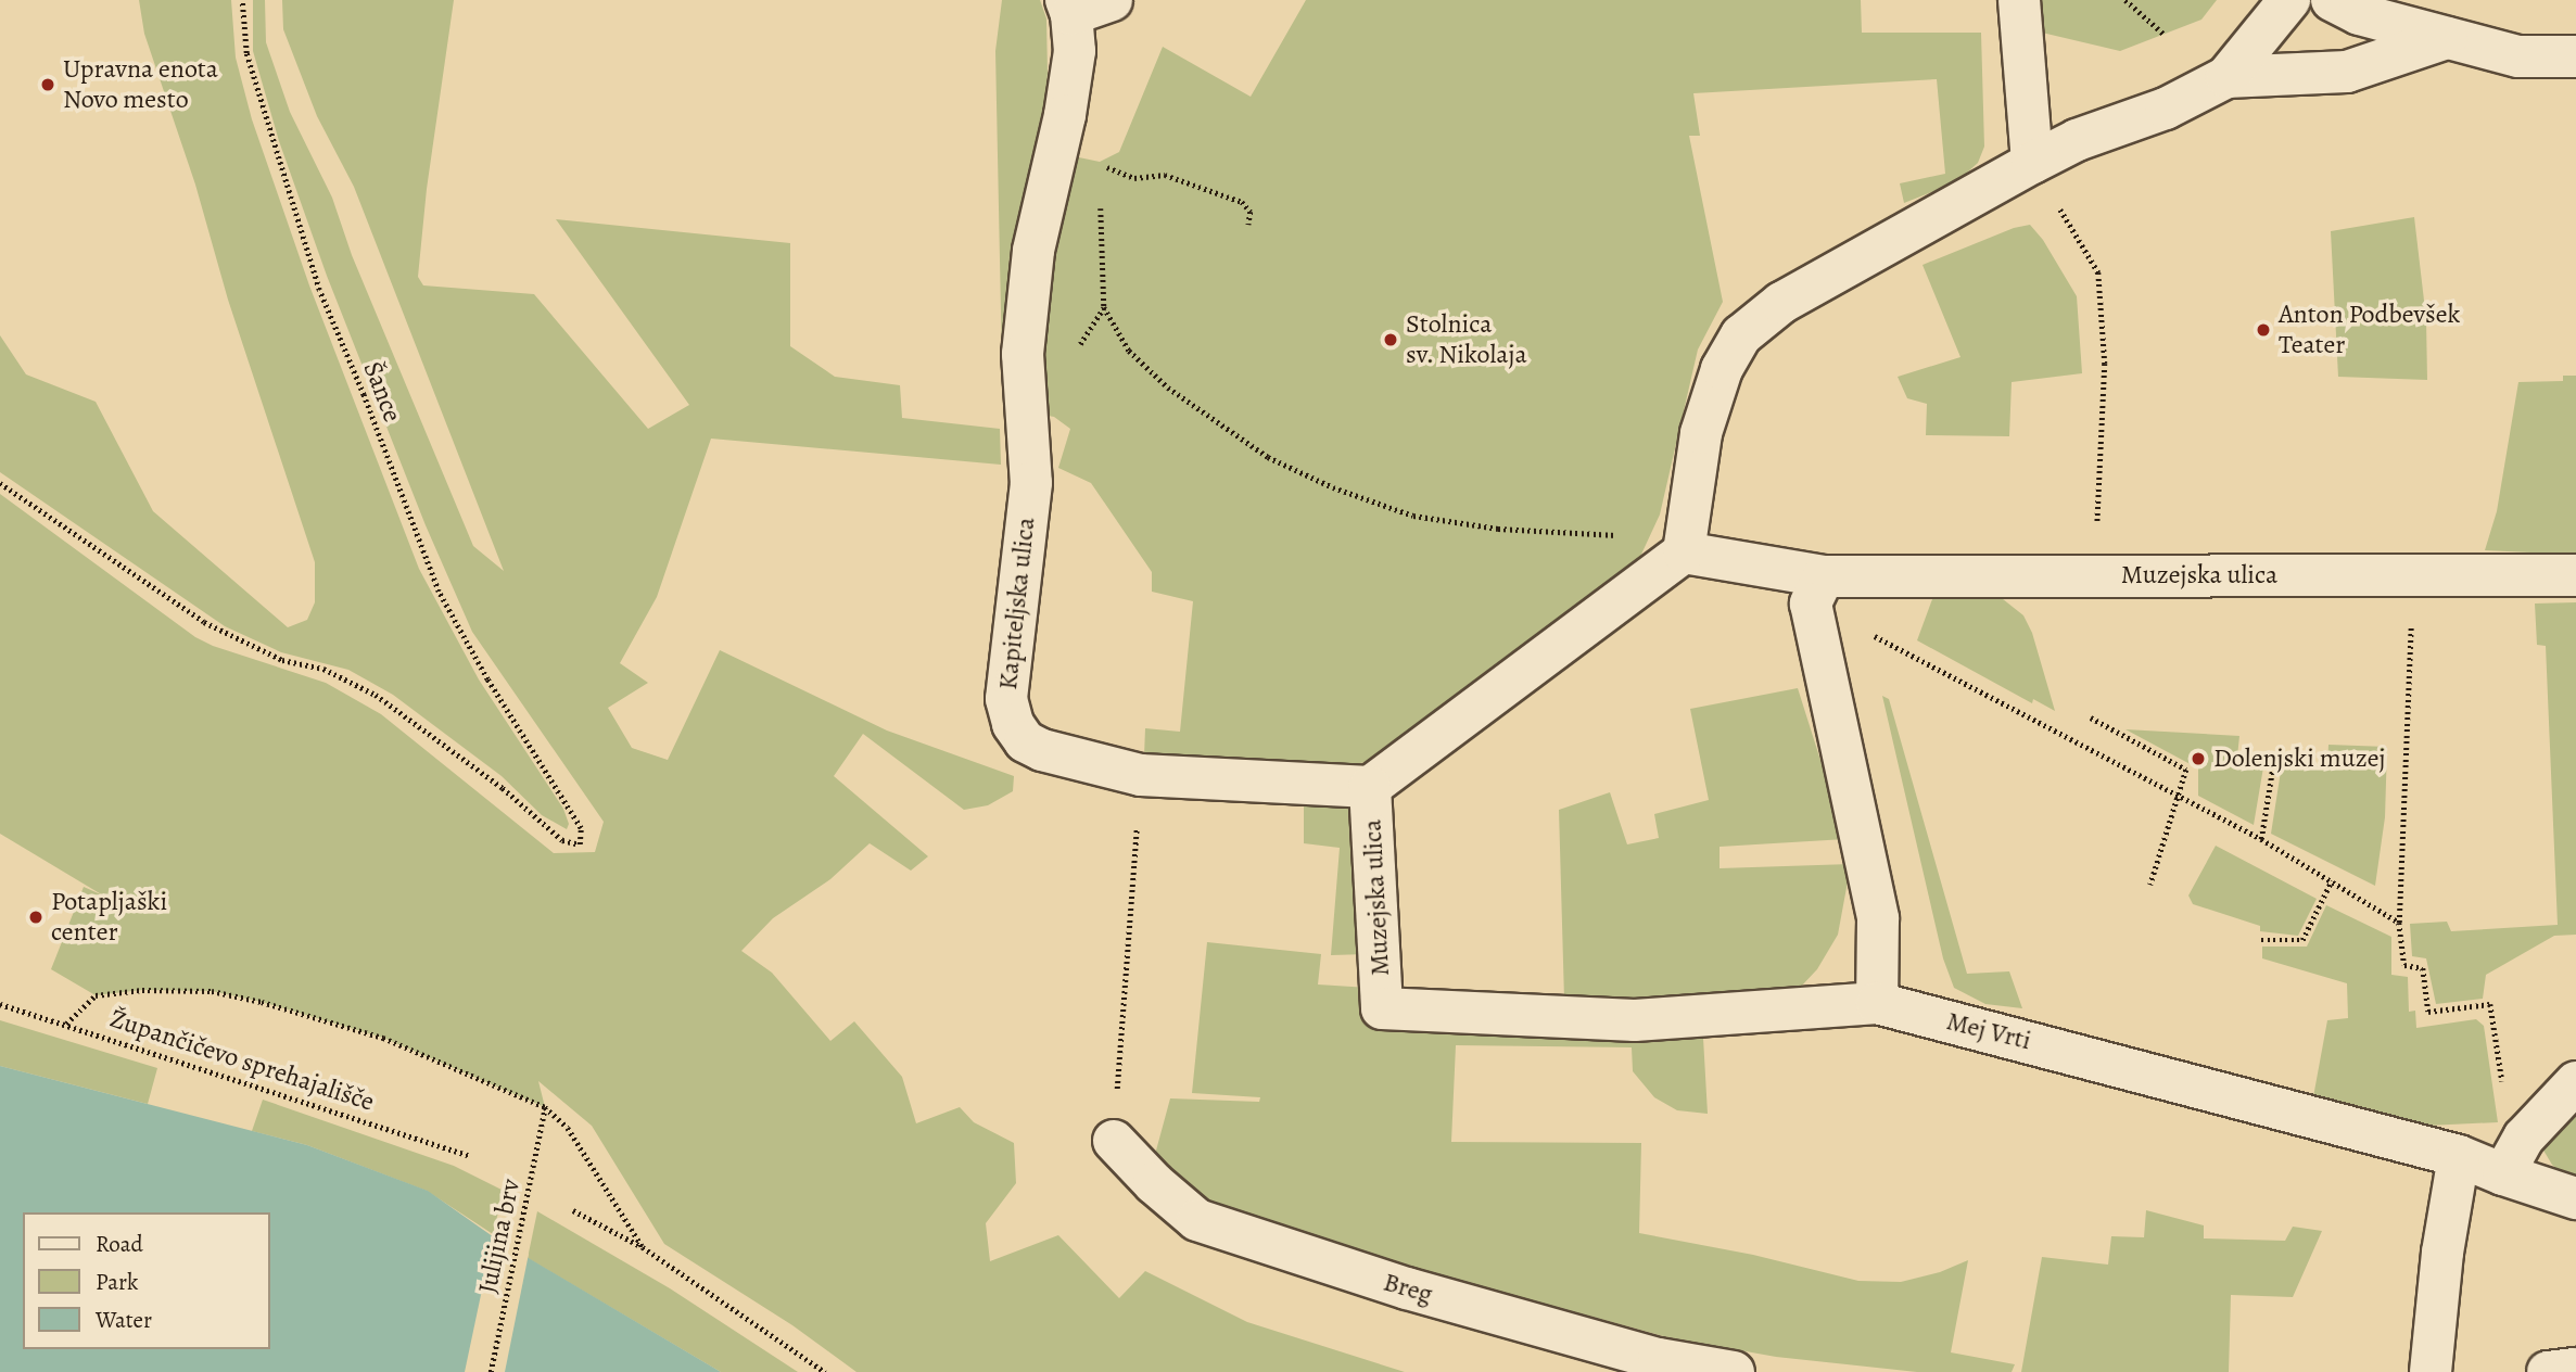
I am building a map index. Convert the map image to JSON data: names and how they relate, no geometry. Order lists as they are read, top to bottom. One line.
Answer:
{"streets":{"street":["Muzejska ulica","Kapiteljska ulica","Mej Vrti","Breg"],"path":["Šance","Župančičevo sprehajališče","Julijina brv"]},"crossings":[["Muzejska ulica","Kapiteljska ulica"],["Muzejska ulica","Mej Vrti"]],"places":["Upravna enota Novo mesto","Anton Podbevšek Teater","Stolnica sv. Nikolaja","Dolenjski muzej","Potapljaški center"],"legend":["Road","Park","Water"]}
